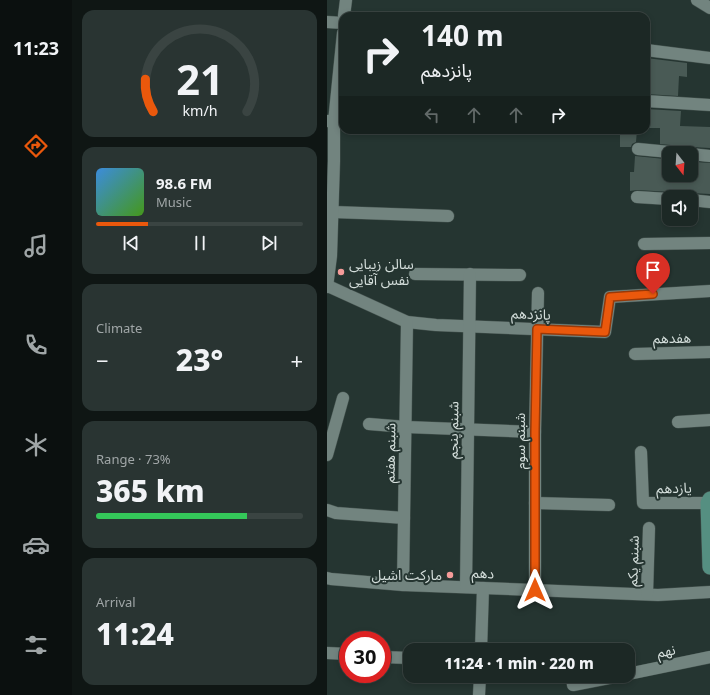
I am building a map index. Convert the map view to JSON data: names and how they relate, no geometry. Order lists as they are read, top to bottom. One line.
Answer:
{"streets":{"street":["پانزدهم","هفدهم","شبنم پنجم","شبنم سوم","شبنم هفتم","یازدهم","شبنم یکم","دهم","نهم"]},"crossings":[["پانزدهم","شبنم پنجم"],["پانزدهم","شبنم سوم"],["پانزدهم","شبنم هفتم"],["شبنم پنجم","دهم"],["شبنم سوم","دهم"],["شبنم هفتم","دهم"],["شبنم یکم","دهم"]],"places":["سالن زیبایی نفس آقایی","مارکت اشیل"],"north":"bottom","page":{"tabs":"11:23","turn":["140 m","پانزدهم"],"song":["98.6 FM","Music"],"tile":["Climate",["Range · 73%","365 km"],["Arrival","11:24"]],"heat":["−","23°","+"],"limit":"30","trip":"11:24 · 1 min · 220 m","gauge":["21","km/h"]}}
